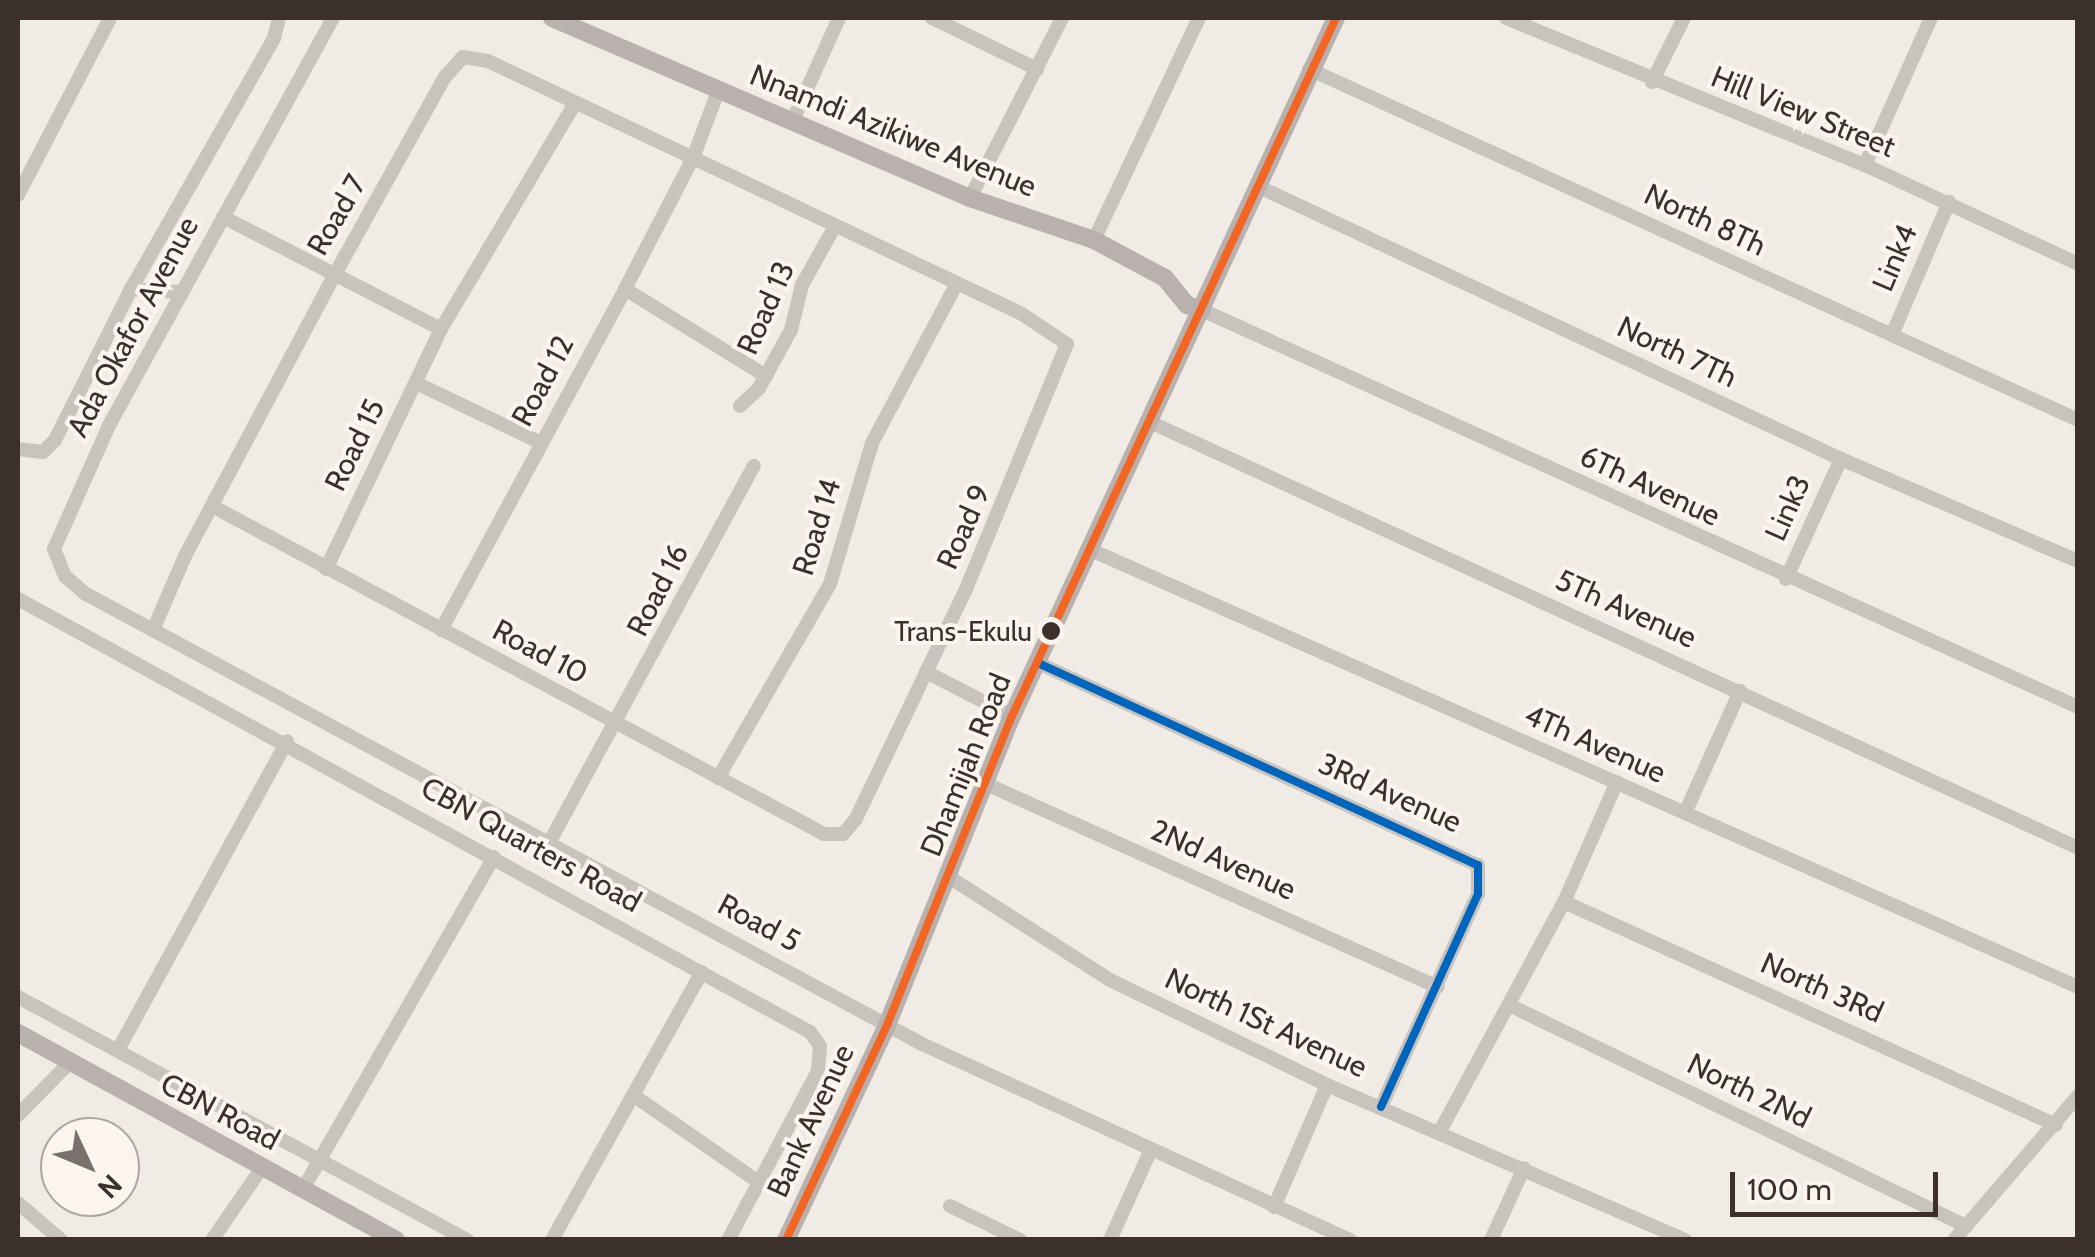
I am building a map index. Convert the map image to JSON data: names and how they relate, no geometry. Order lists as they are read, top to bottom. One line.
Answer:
{"streets":{"main road":["Nnamdi Azikiwe Avenue","Dhamijah Road","CBN Road","Bank Avenue"],"street":["Hill View Street","Road 7","North 8Th","Link4","Road 13","Ada Okafor Avenue","North 7Th","Road 12","Road 15","6Th Avenue","Link3","Road 14","Road 9","Road 16","5Th Avenue","Road 10","4Th Avenue","3Rd Avenue","CBN Quarters Road","2Nd Avenue","Road 5","North 3Rd","North 1St Avenue","North 2Nd"]},"crossings":[["Hill View Street","Link4"],["Nnamdi Azikiwe Avenue","Road 12"],["Nnamdi Azikiwe Avenue","6Th Avenue"],["Nnamdi Azikiwe Avenue","Dhamijah Road"],["Road 7","Road 13"],["Road 7","Ada Okafor Avenue"],["Road 7","Road 12"],["Road 7","Road 15"],["Road 7","Road 14"],["Road 7","Road 9"],["Road 7","Road 10"],["Road 7","Road 5"],["North 8Th","Link4"],["North 8Th","Dhamijah Road"],["Ada Okafor Avenue","Road 5"],["North 7Th","Link3"],["North 7Th","Dhamijah Road"],["Road 12","Road 10"],["Road 15","Road 10"],["6Th Avenue","Link3"],["6Th Avenue","Dhamijah Road"],["Road 14","Road 10"],["Road 9","Road 10"],["Road 16","Road 10"],["Road 16","Road 5"],["5Th Avenue","Dhamijah Road"],["4Th Avenue","Dhamijah Road"],["Dhamijah Road","3Rd Avenue"],["Dhamijah Road","2Nd Avenue"],["Dhamijah Road","Road 5"],["Dhamijah Road","North 1St Avenue"],["Dhamijah Road","Bank Avenue"],["3Rd Avenue","2Nd Avenue"],["3Rd Avenue","North 1St Avenue"],["Road 5","Bank Avenue"]],"places":["Trans-Ekulu"],"scale_bar":"100 m","north":"bottom right"}
